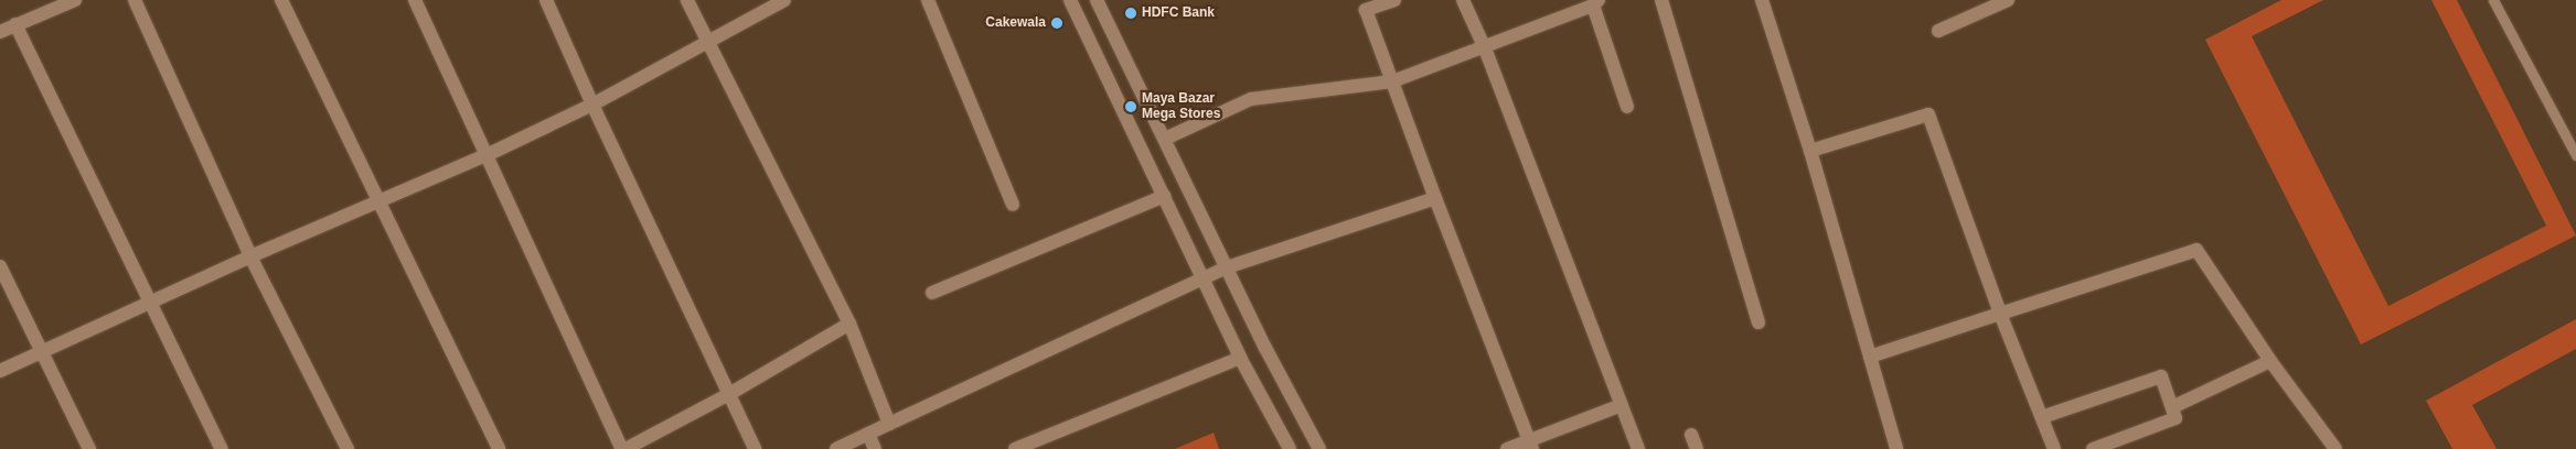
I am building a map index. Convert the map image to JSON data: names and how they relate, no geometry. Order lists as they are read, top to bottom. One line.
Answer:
{"places":["HDFC Bank","Cakewala","Maya Bazar Mega Stores"]}
